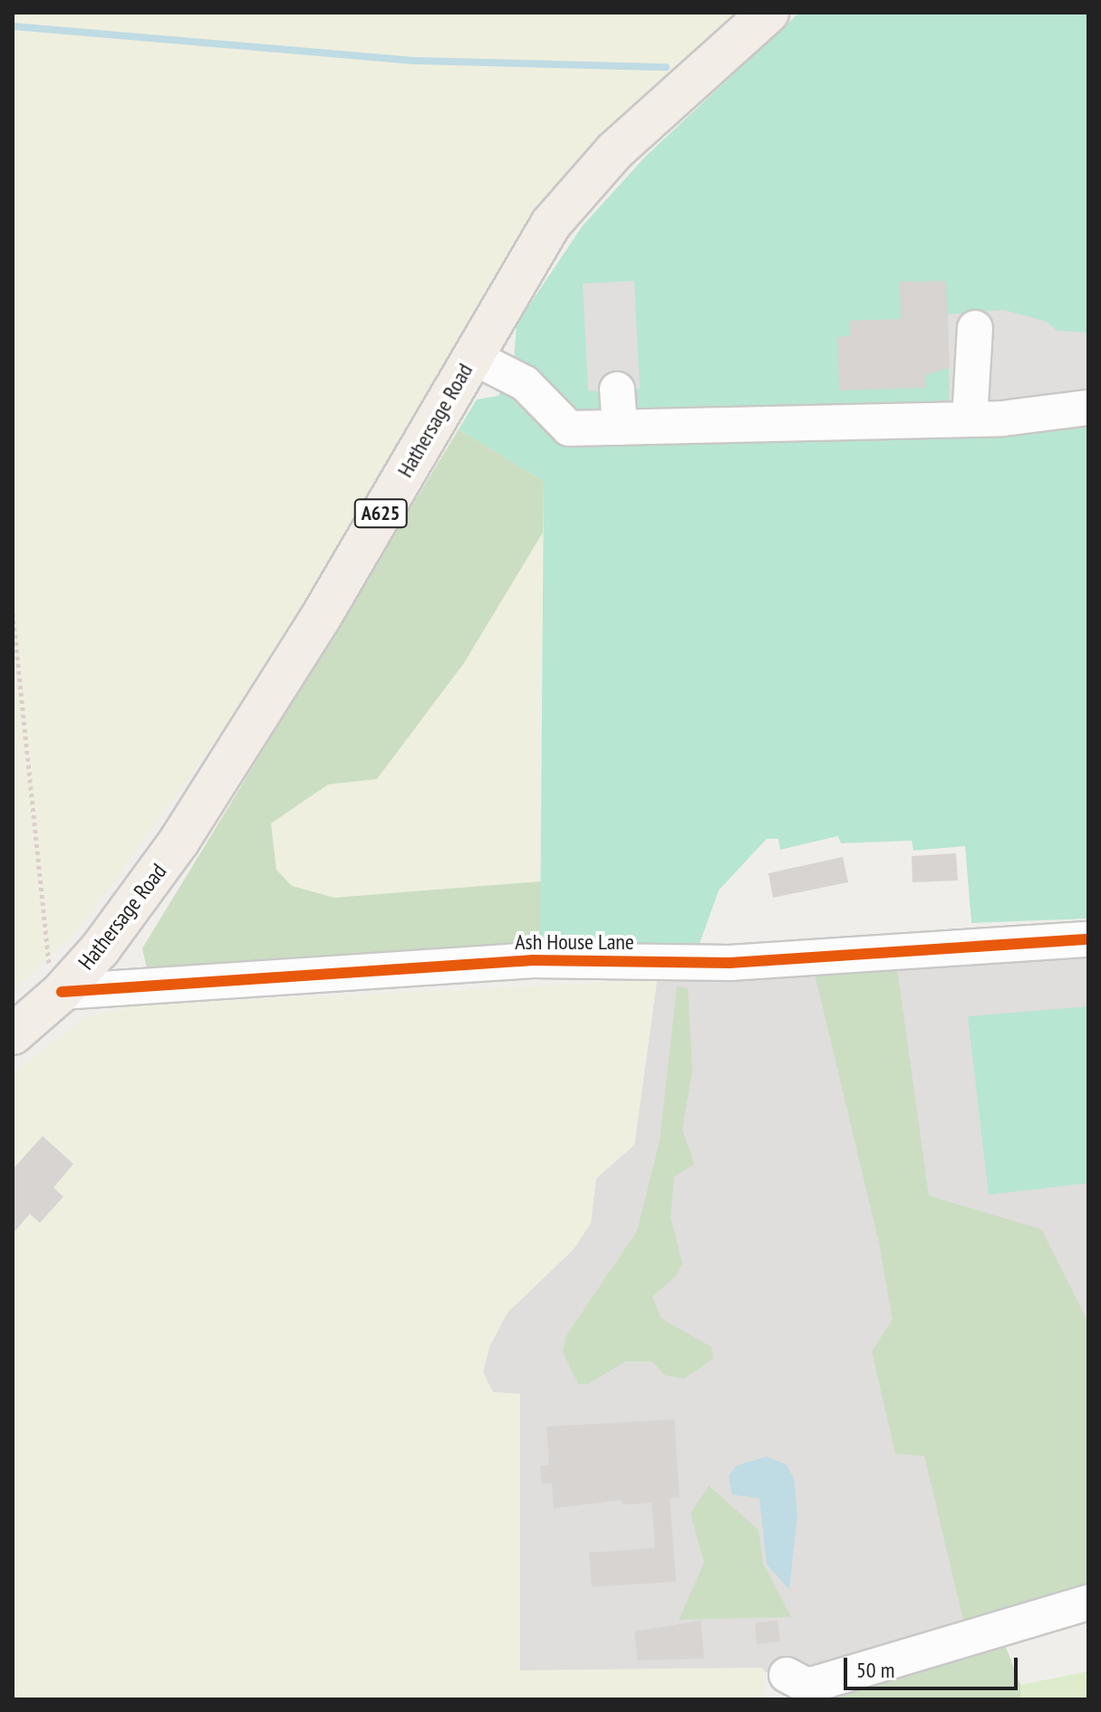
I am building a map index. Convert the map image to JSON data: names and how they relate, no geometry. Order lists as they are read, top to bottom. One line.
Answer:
{"streets":{"main road":["Hathersage Road","A625"],"street":["Ash House Lane"]},"crossings":[["Hathersage Road","Ash House Lane"]],"scale_bar":"50 m"}
